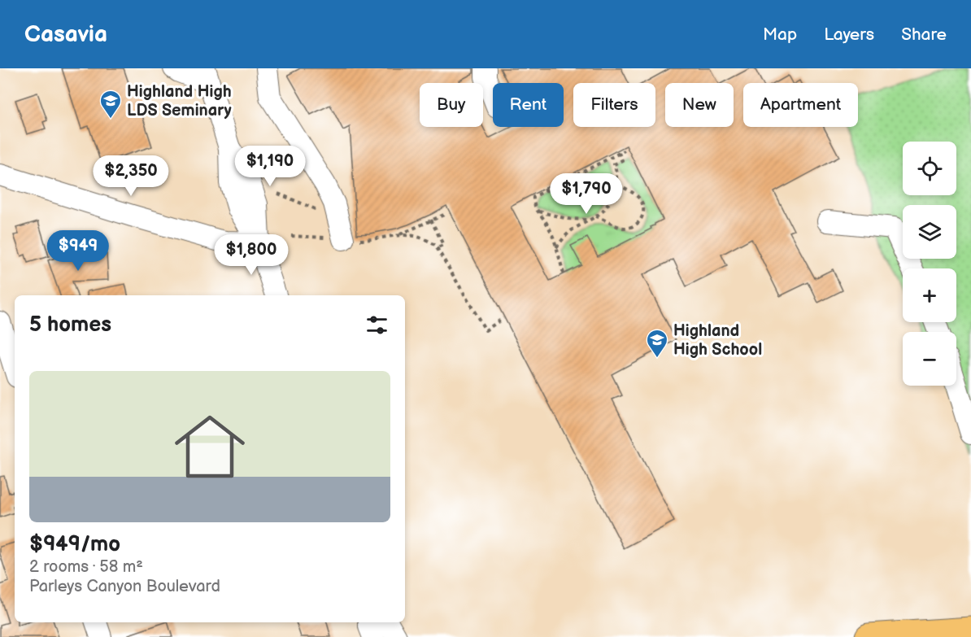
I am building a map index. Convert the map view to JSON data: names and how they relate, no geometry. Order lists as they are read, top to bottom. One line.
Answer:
{"places":{"school or university":["Highland High LDS Seminary","Highland High School"]},"page":{"header":"Casavia","nav":["Map","Layers","Share"],"chip":["Buy","Rent","Filters","New","Apartment"],"map_buttons":["+","−"],"price":["$1,190","$2,350","$1,790","$949","$1,800"],"heading":"5 homes","list":[{"name":"$949/mo","note":"2 rooms · 58 m² · Parleys Canyon Boulevard"}]}}
